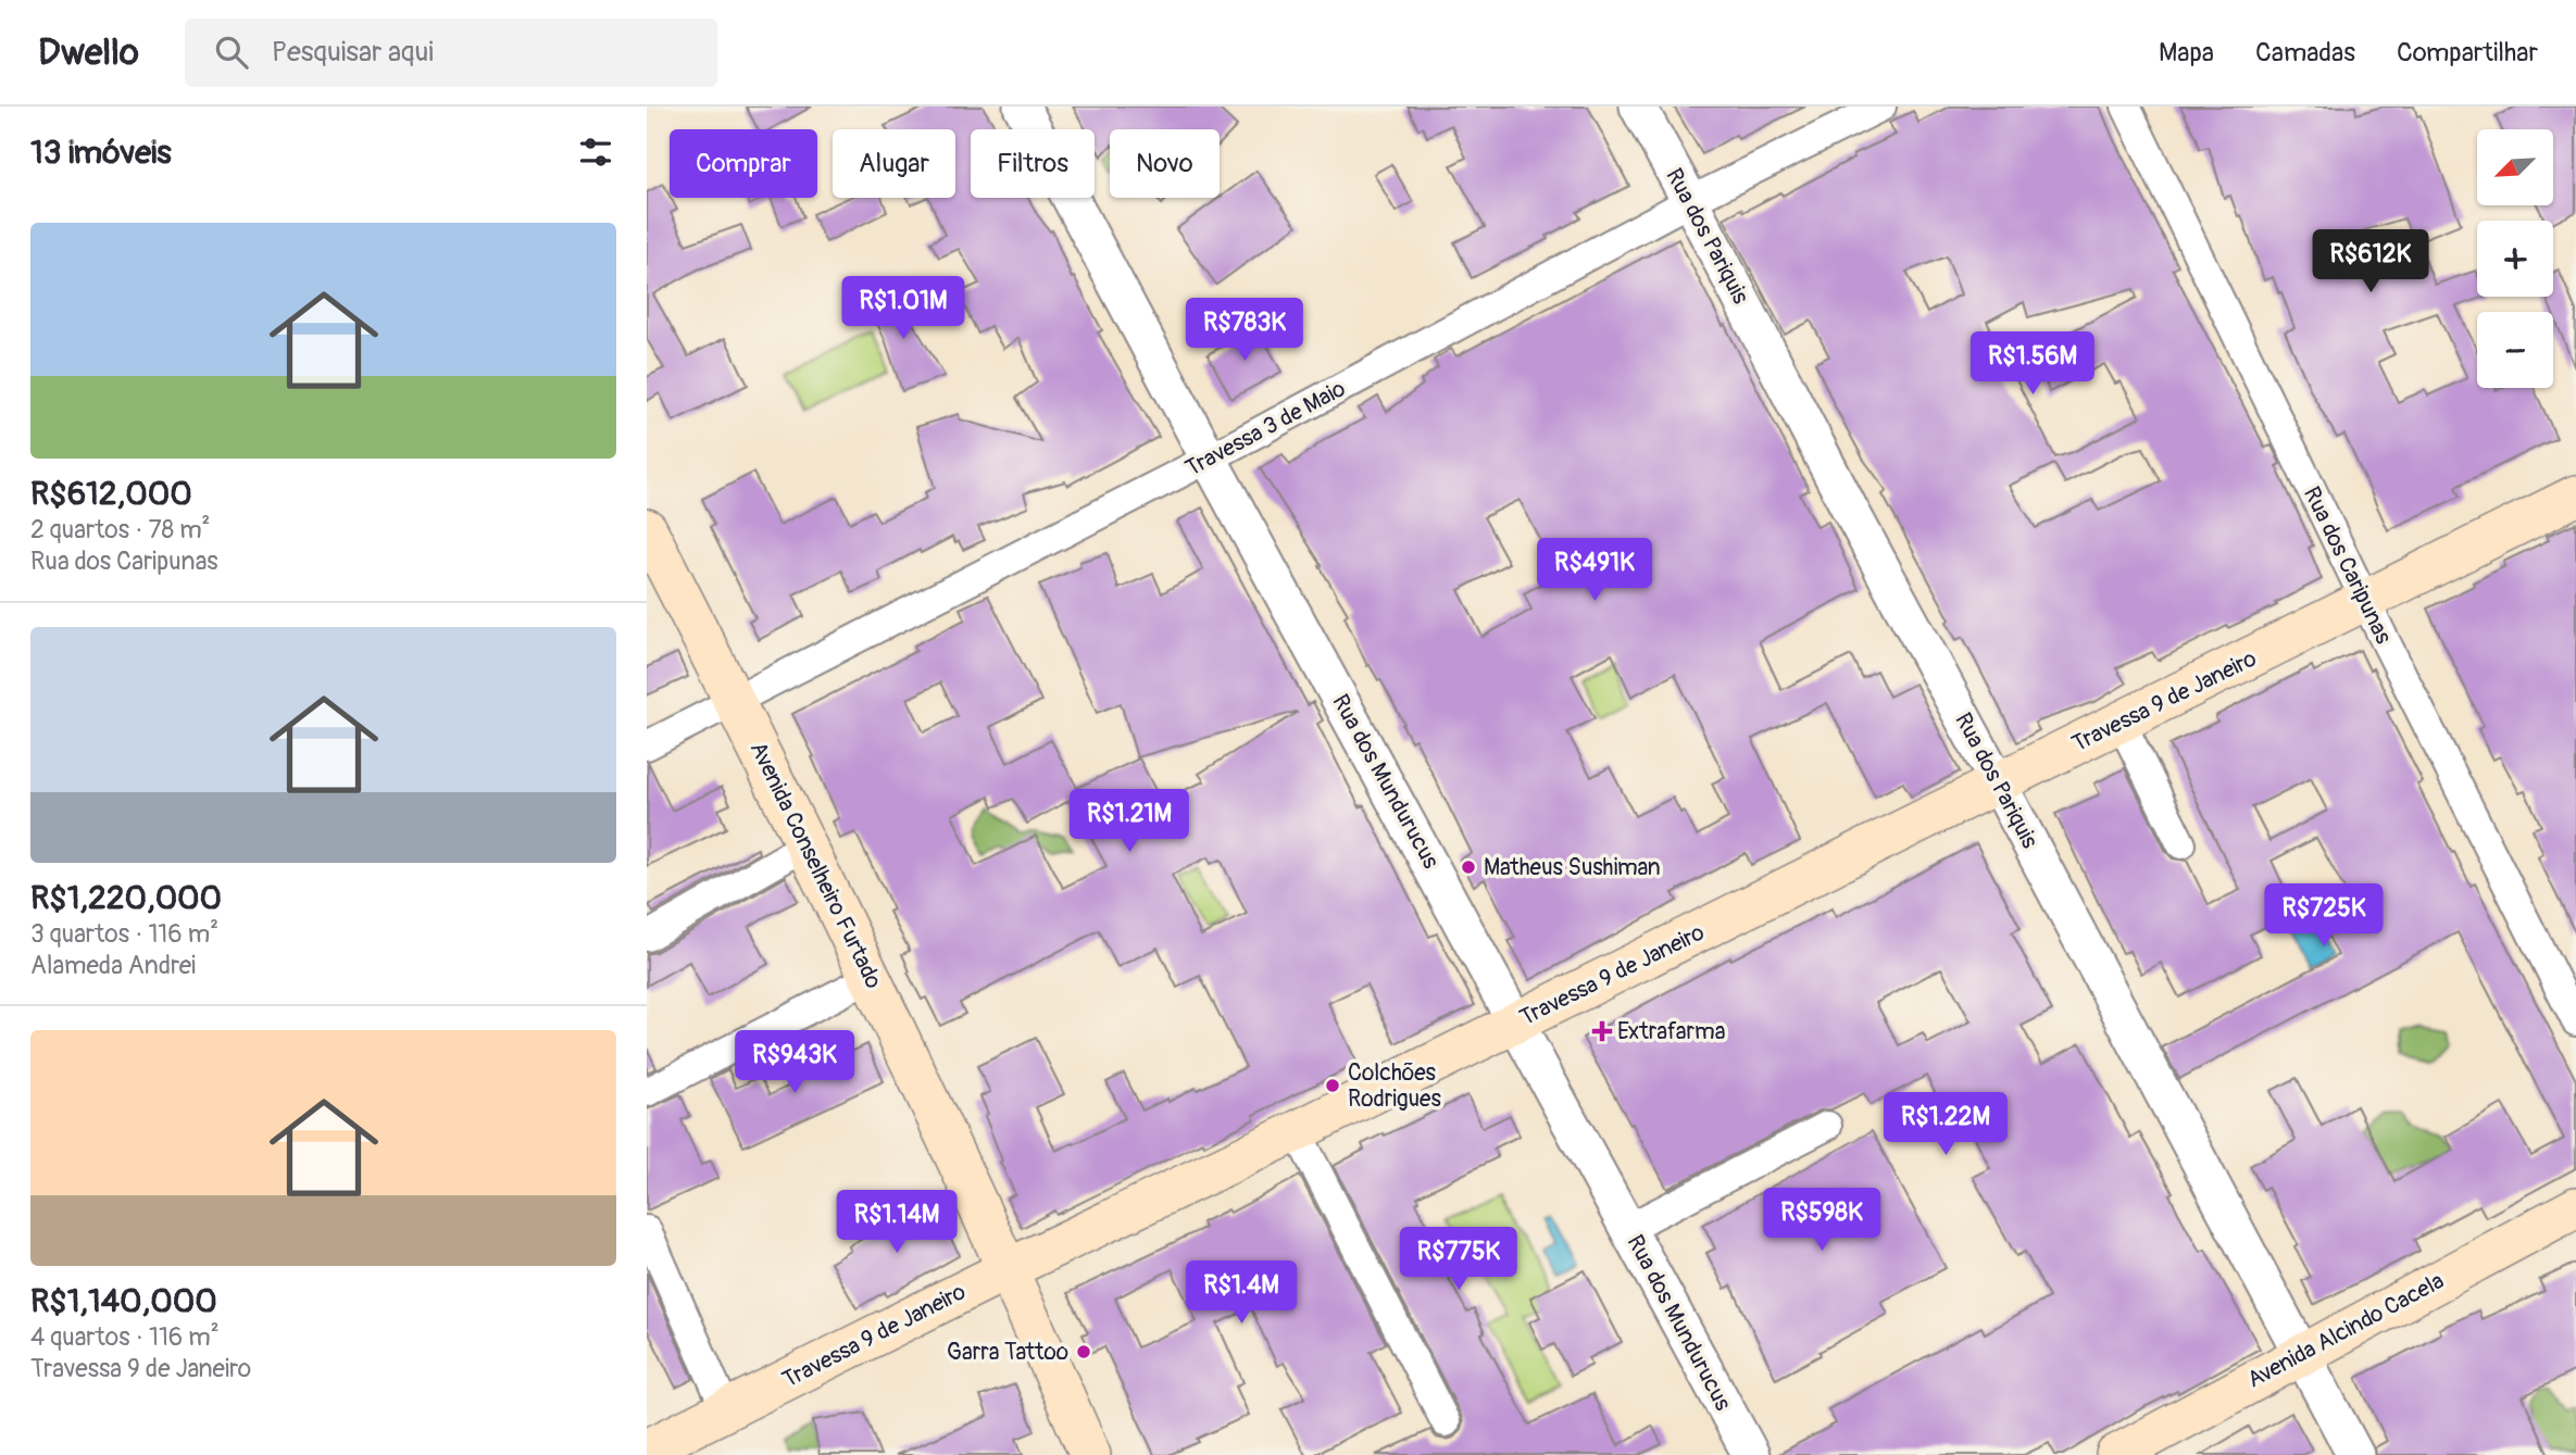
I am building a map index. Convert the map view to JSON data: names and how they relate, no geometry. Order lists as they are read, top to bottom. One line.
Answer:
{"streets":{"main road":["Travessa 9 de Janeiro","Avenida Conselheiro Furtado","Avenida Alcindo Cacela"],"street":["Rua dos Pariquis","Travessa 3 de Maio","Rua dos Caripunas","Rua dos Mundurucus"]},"crossings":[["Rua dos Pariquis","Travessa 3 de Maio"],["Rua dos Pariquis","Travessa 9 de Janeiro"],["Rua dos Pariquis","Avenida Alcindo Cacela"],["Travessa 3 de Maio","Rua dos Mundurucus"],["Travessa 3 de Maio","Avenida Conselheiro Furtado"],["Rua dos Caripunas","Travessa 9 de Janeiro"],["Travessa 9 de Janeiro","Rua dos Mundurucus"],["Travessa 9 de Janeiro","Avenida Conselheiro Furtado"]],"places":{"other":["Matheus Sushiman","Colchões Rodrigues","Garra Tattoo"],"health":["Extrafarma"]},"north":"bottom left","page":{"header":"Dwello","search":"Pesquisar aqui","nav":["Mapa","Camadas","Compartilhar"],"heading":"13 imóveis","map_buttons":["+","−"],"chip":["Comprar","Alugar","Filtros","Novo"],"list":[{"name":"R$612,000","note":"2 quartos · 78 m² · Rua dos Caripunas"},{"name":"R$1,220,000","note":"3 quartos · 116 m² · Alameda Andrei"},{"name":"R$1,140,000","note":"4 quartos · 116 m² · Travessa 9 de Janeiro"}],"price":["R$612K","R$1.01M","R$783K","R$1.56M","R$491K","R$1.21M","R$725K","R$943K","R$1.22M","R$598K","R$1.14M","R$775K","R$1.4M"]}}
